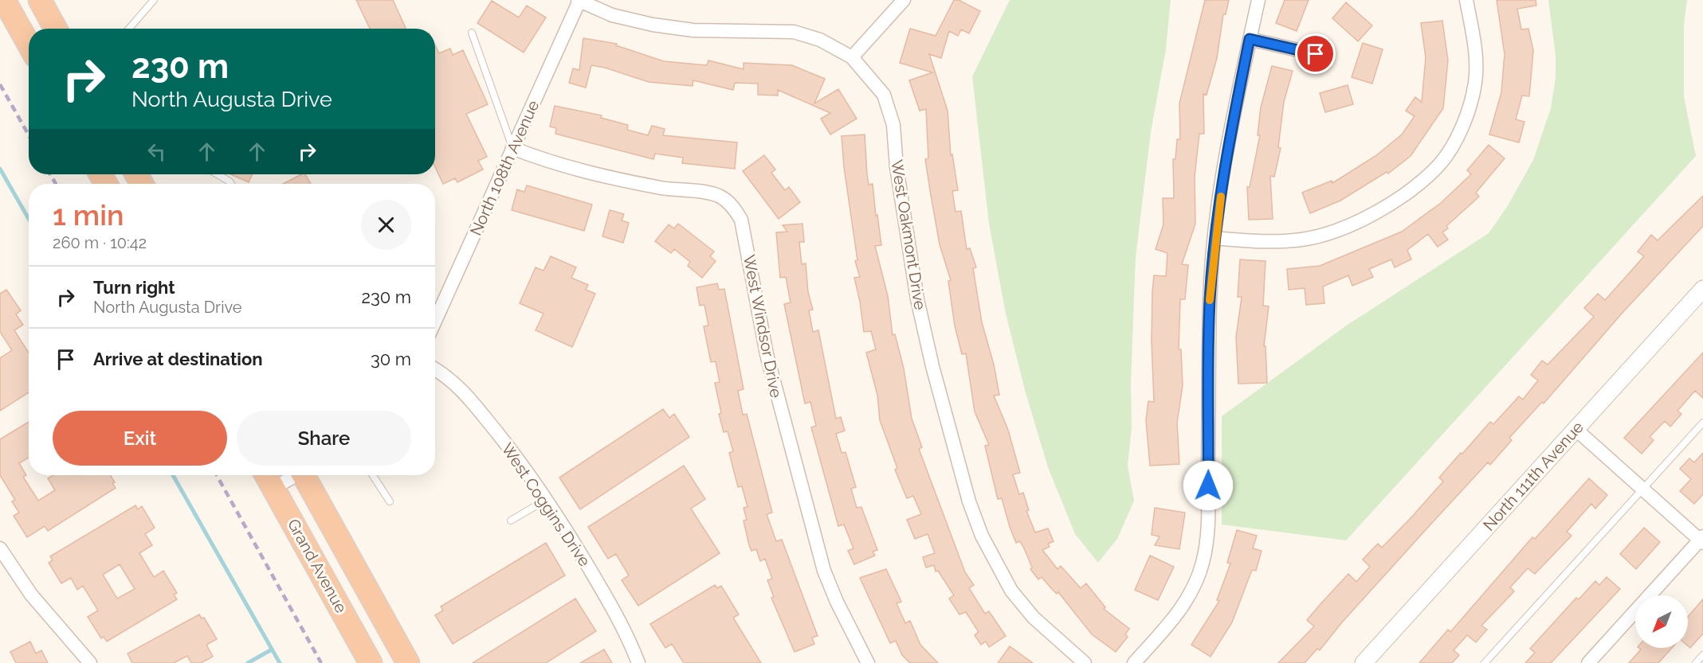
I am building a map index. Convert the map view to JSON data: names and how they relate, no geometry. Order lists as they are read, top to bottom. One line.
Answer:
{"streets":{"highway":["Grand Avenue"],"street":["North 108th Avenue","West Oakmont Drive","West Windsor Drive","North 111th Avenue","West Coggins Drive"]},"crossings":[["North 108th Avenue","West Oakmont Drive"],["North 108th Avenue","West Windsor Drive"]],"north":"bottom left","page":{"turn":["230 m","North Augusta Drive"],"heading":["1 min","260 m · 10:42"],"list":[{"name":"Turn right","note":"North Augusta Drive","value":"230 m"},{"name":"Arrive at destination","value":"30 m"}],"buttons":["Exit","Share"]}}
